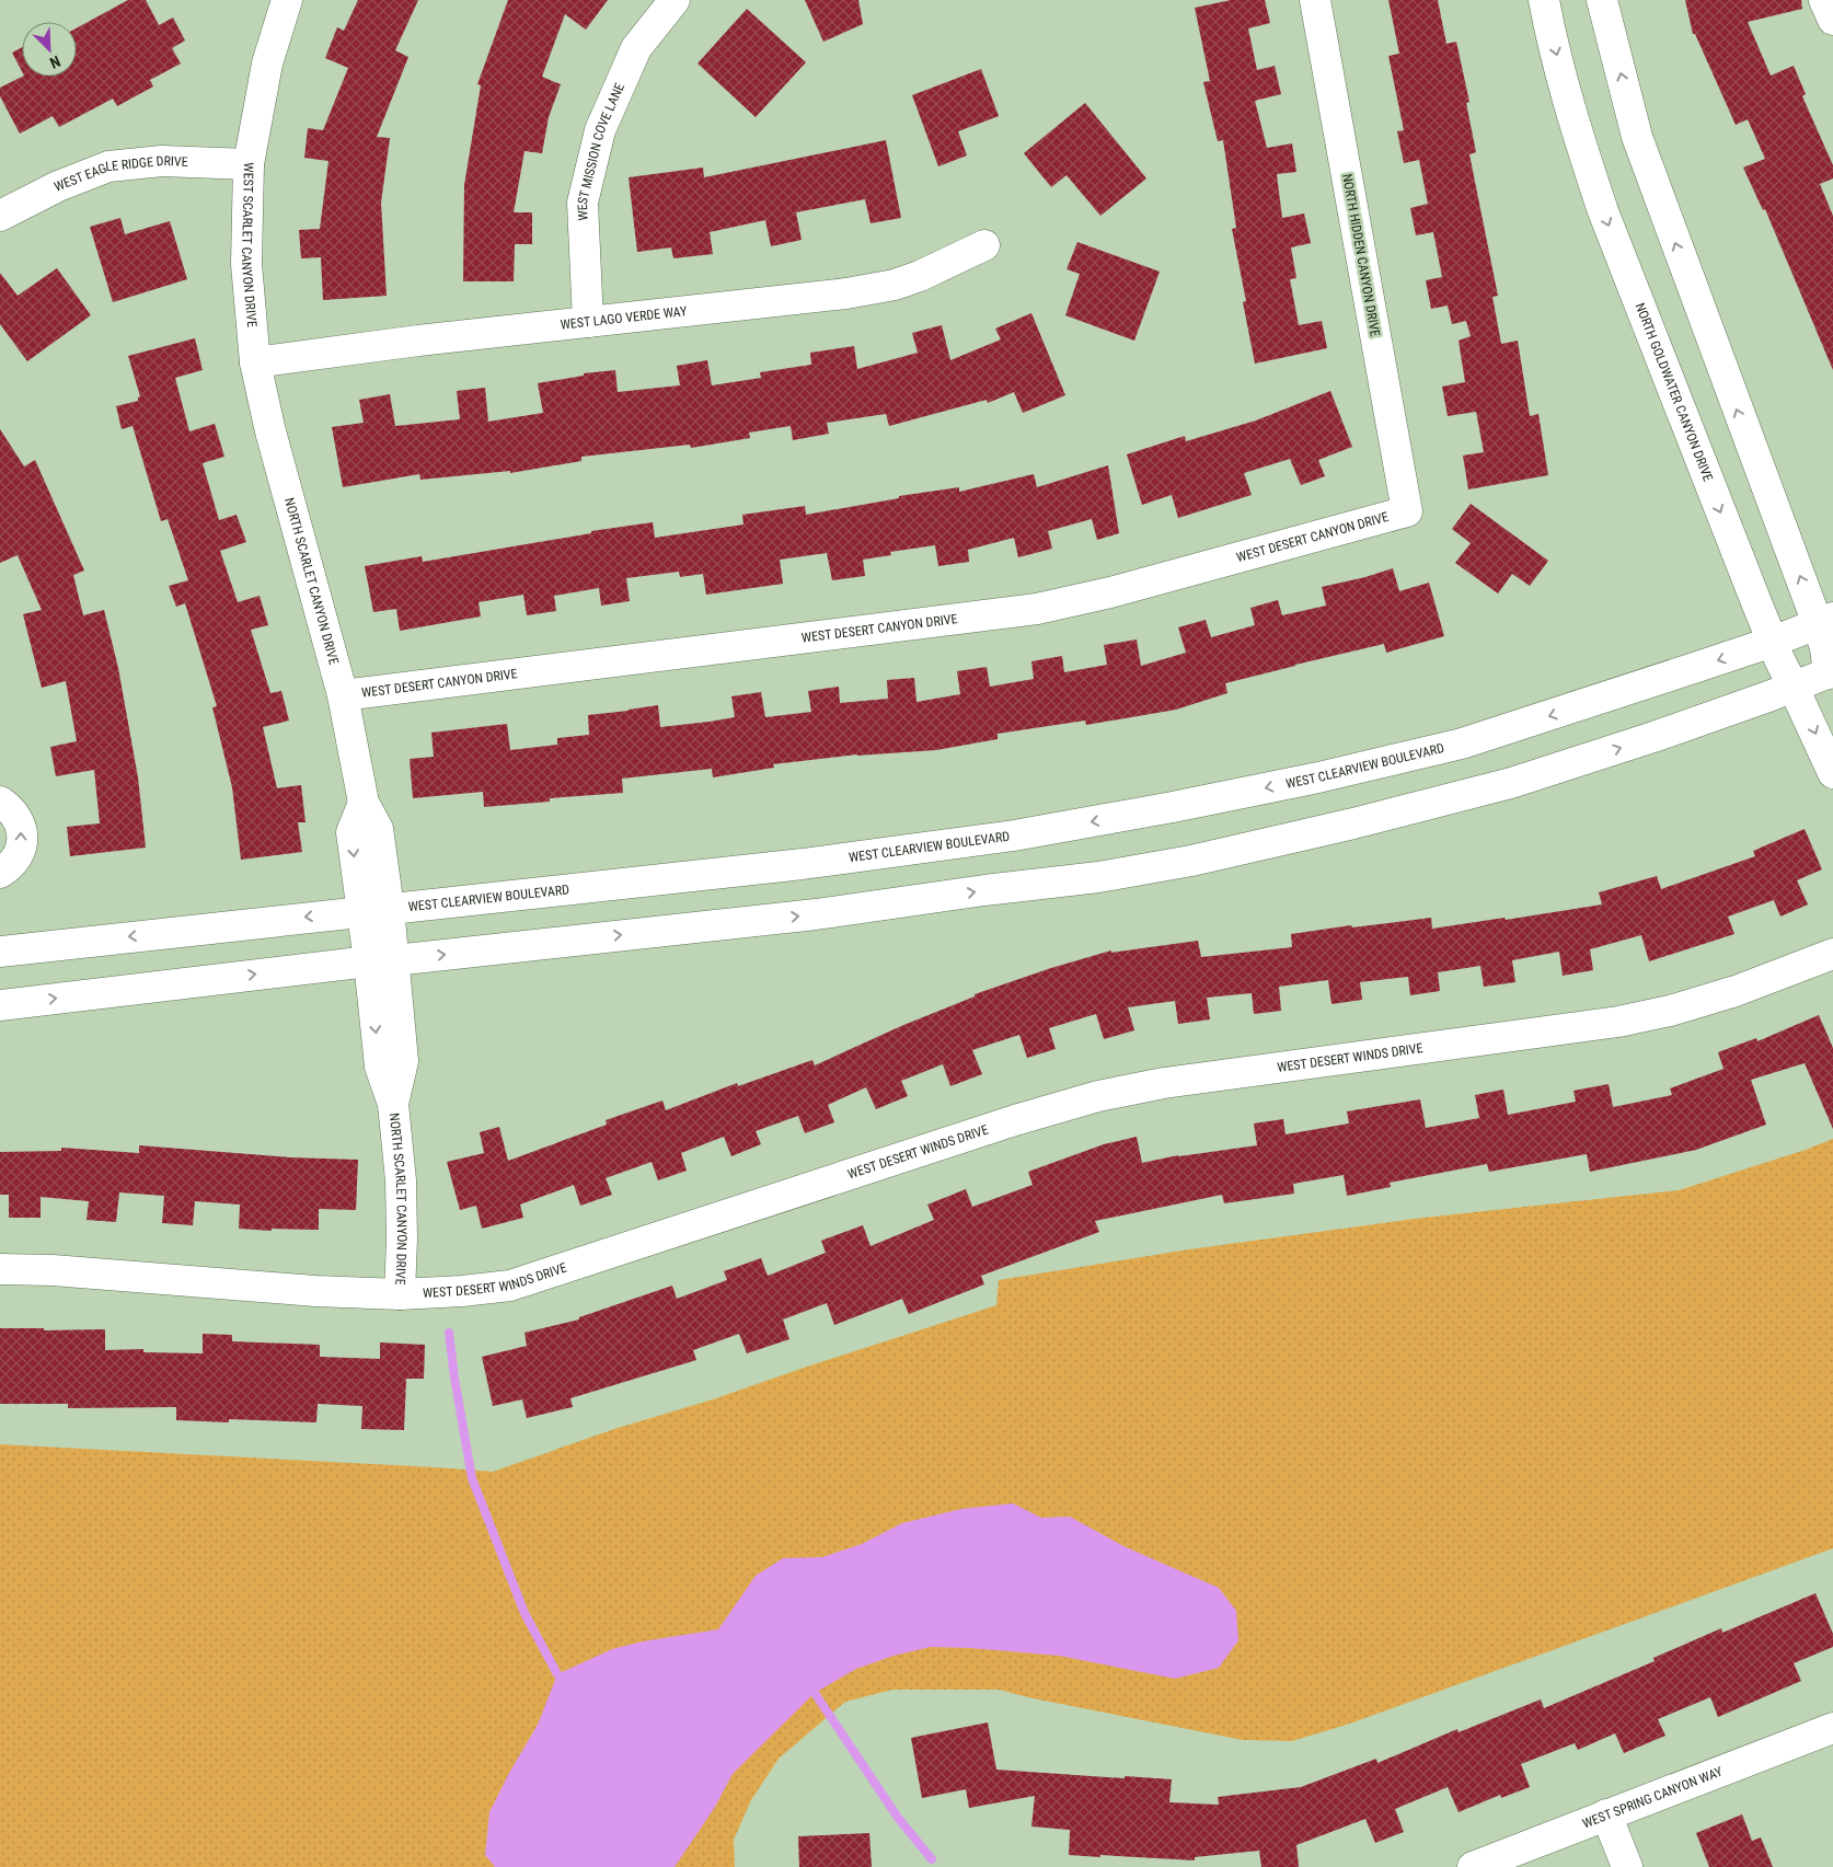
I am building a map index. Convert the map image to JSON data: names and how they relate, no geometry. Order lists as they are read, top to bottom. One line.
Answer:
{"streets":{"street":["WEST MISSION COVE LANE","WEST EAGLE RIDGE DRIVE","WEST SCARLET CANYON DRIVE","NORTH HIDDEN CANYON DRIVE","WEST LAGO VERDE WAY","NORTH GOLDWATER CANYON DRIVE","WEST DESERT CANYON DRIVE","NORTH SCARLET CANYON DRIVE","WEST CLEARVIEW BOULEVARD","WEST DESERT WINDS DRIVE","WEST SPRING CANYON WAY"]},"crossings":[["WEST MISSION COVE LANE","WEST LAGO VERDE WAY"],["WEST EAGLE RIDGE DRIVE","WEST SCARLET CANYON DRIVE"],["WEST SCARLET CANYON DRIVE","WEST LAGO VERDE WAY"],["WEST SCARLET CANYON DRIVE","NORTH SCARLET CANYON DRIVE"],["NORTH HIDDEN CANYON DRIVE","WEST DESERT CANYON DRIVE"],["WEST LAGO VERDE WAY","NORTH SCARLET CANYON DRIVE"],["NORTH GOLDWATER CANYON DRIVE","WEST CLEARVIEW BOULEVARD"],["WEST DESERT CANYON DRIVE","NORTH SCARLET CANYON DRIVE"],["NORTH SCARLET CANYON DRIVE","WEST CLEARVIEW BOULEVARD"],["NORTH SCARLET CANYON DRIVE","WEST DESERT WINDS DRIVE"]],"north":"bottom right"}
